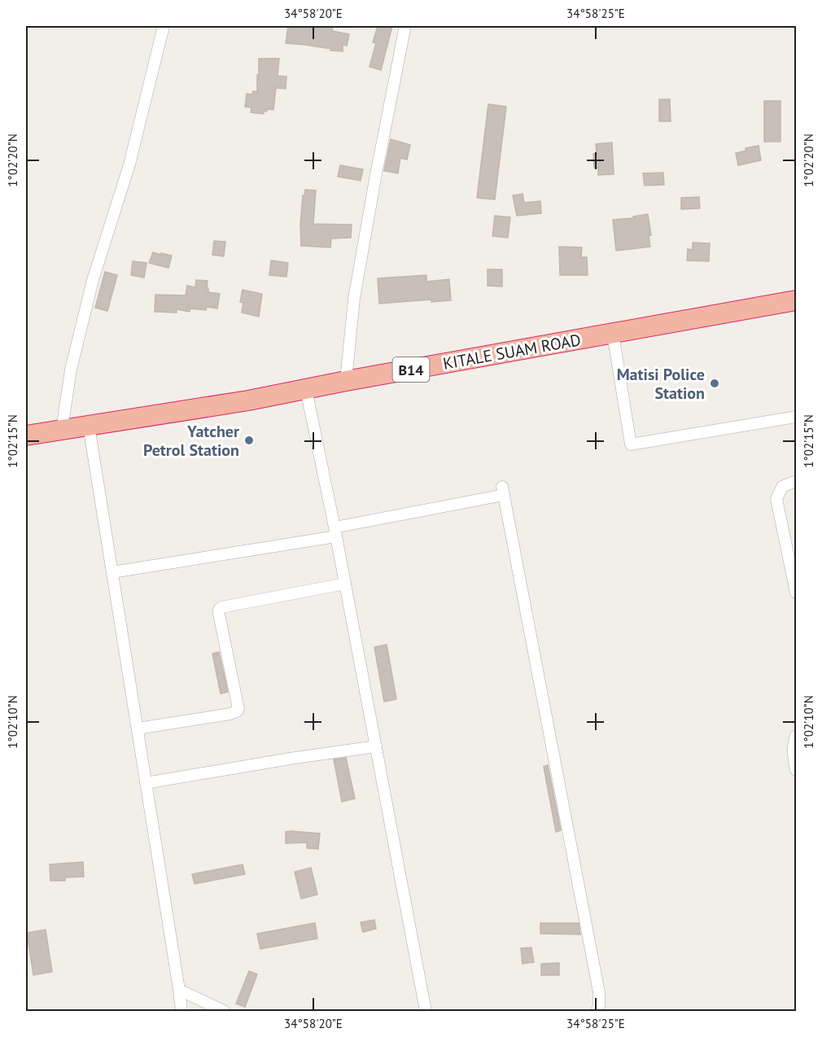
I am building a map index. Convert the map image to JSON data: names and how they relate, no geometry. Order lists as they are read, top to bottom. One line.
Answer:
{"streets":{"highway":["KITALE SUAM ROAD","B14"]},"places":["Matisi Police Station","Yatcher Petrol Station"],"coordinates":["34°58'20\"E","34°58'25\"E","1°02'20\"N","1°02'15\"N","1°02'10\"N"]}
